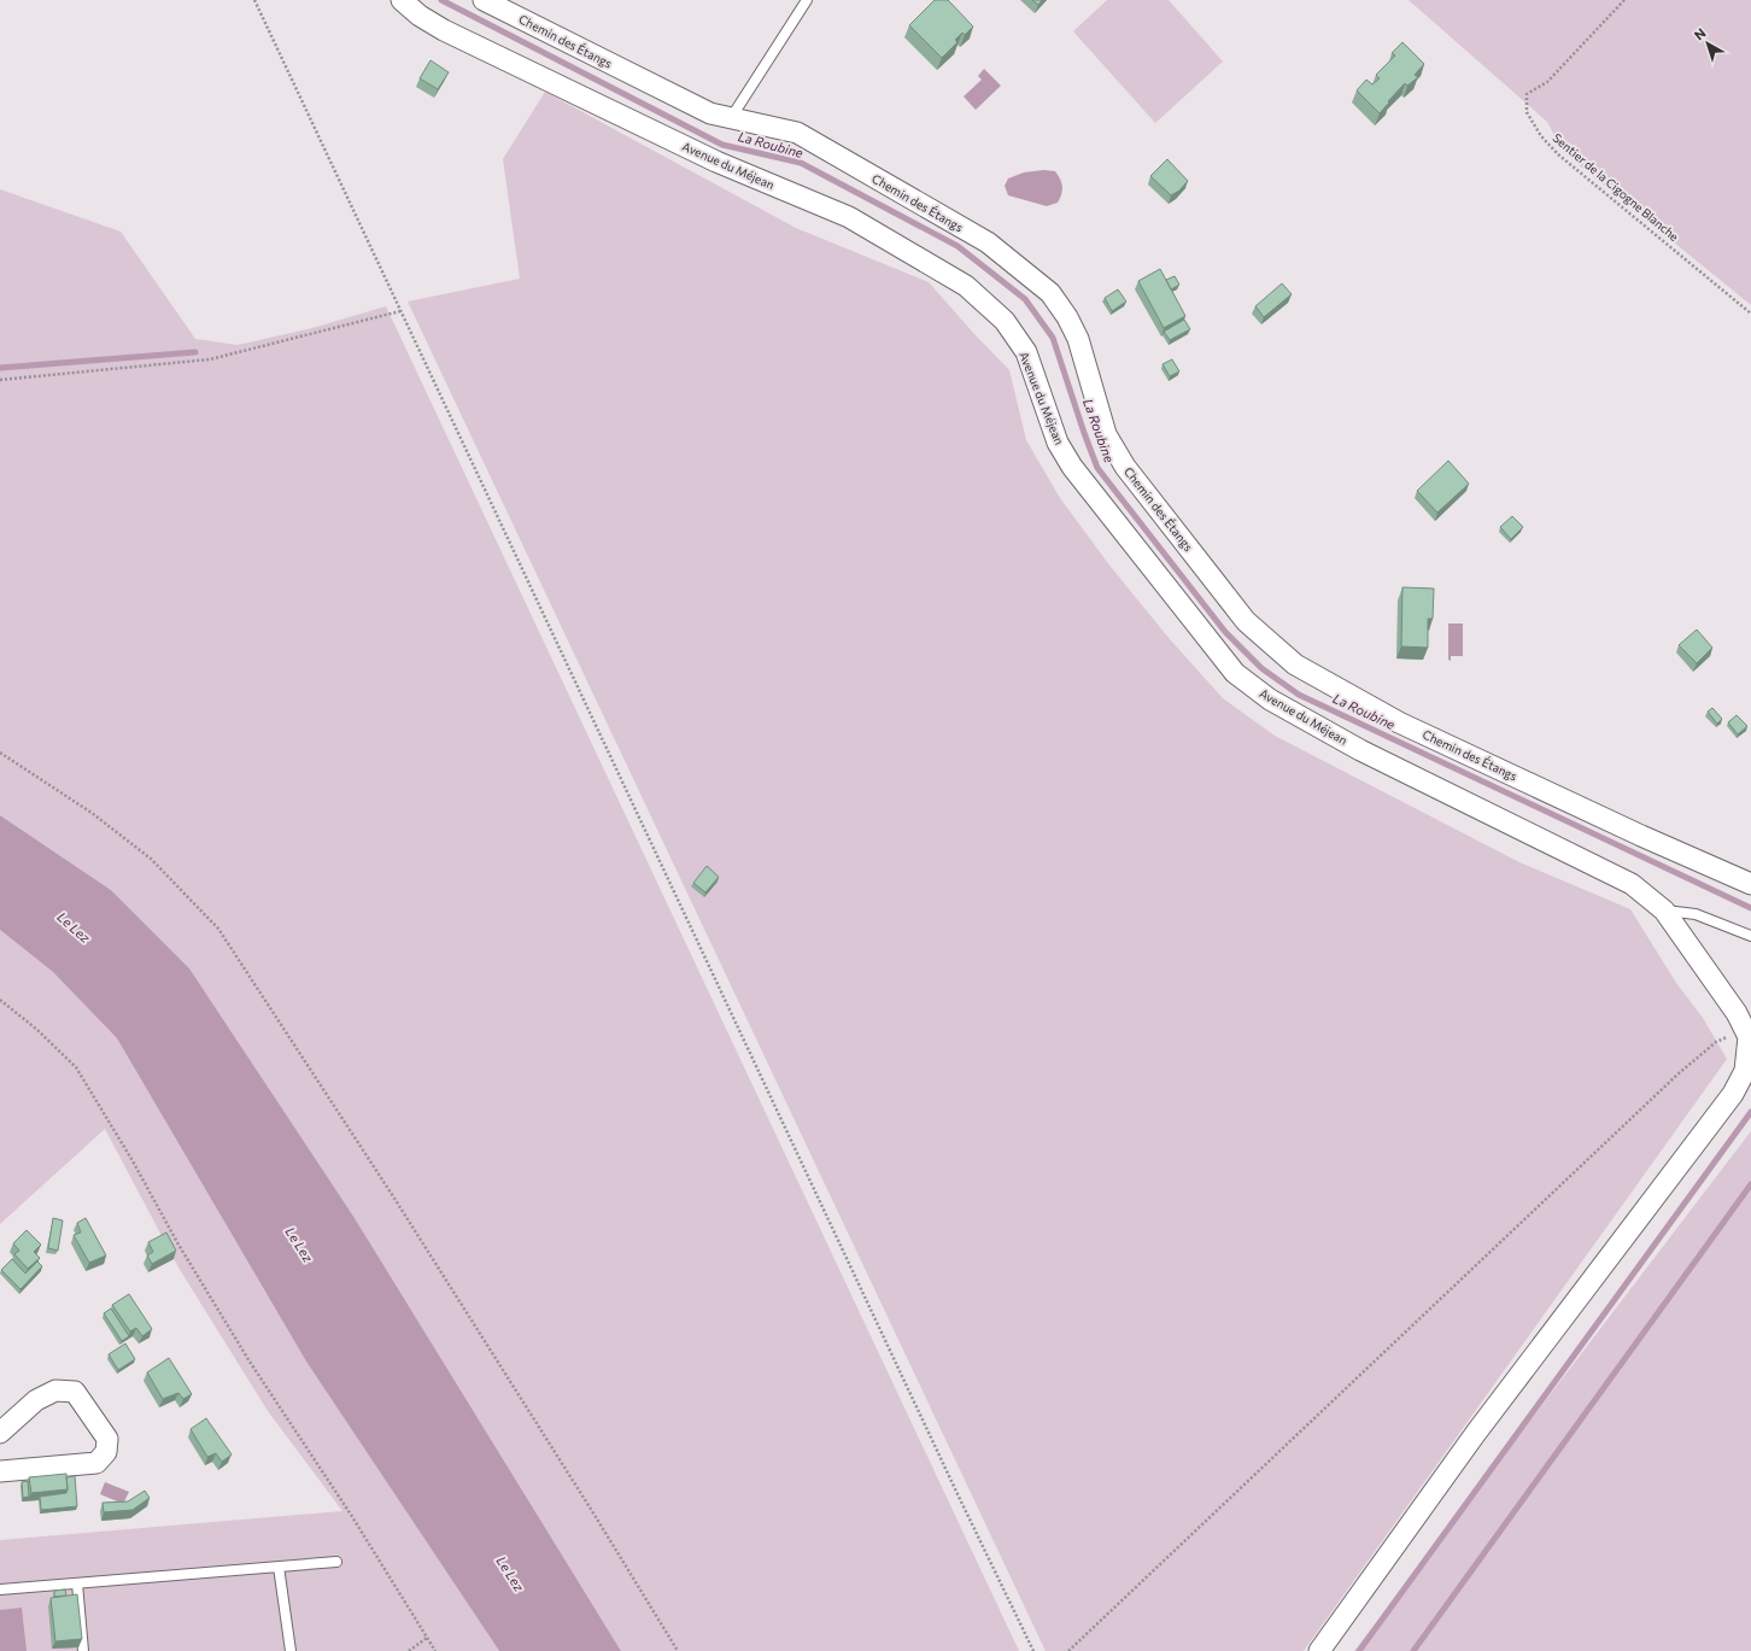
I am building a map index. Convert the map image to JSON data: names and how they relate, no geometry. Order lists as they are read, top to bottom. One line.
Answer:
{"streets":{"street":["Chemin des Étangs","Avenue du Méjean"],"path":["Sentier de la Cigogne Blanche"]},"water":["La Roubine","Le Lez"],"north":"top left"}
